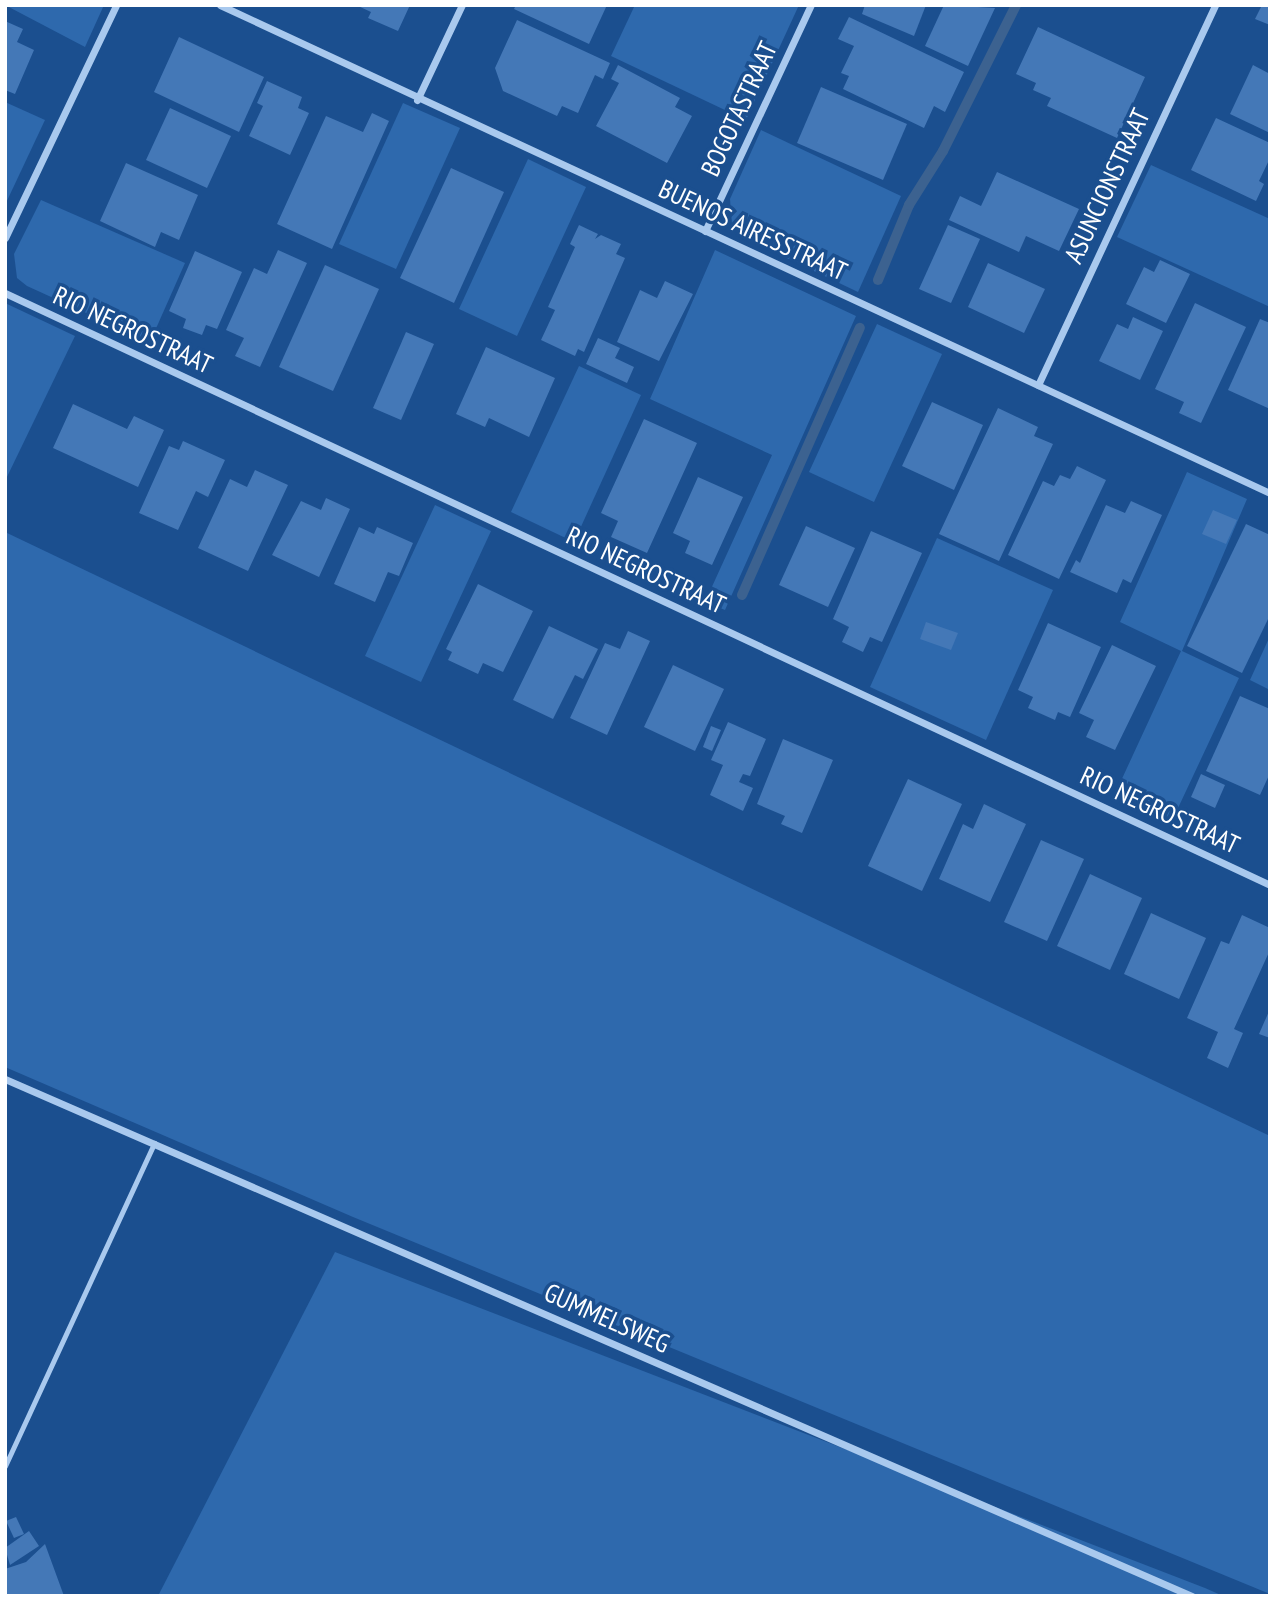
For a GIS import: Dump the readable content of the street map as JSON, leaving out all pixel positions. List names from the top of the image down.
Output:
{
  "streets": {
    "street": [
      "BOGOTASTRAAT",
      "ASUNCIONSTRAAT",
      "BUENOS AIRESSTRAAT",
      "RIO NEGROSTRAAT",
      "GUMMELSWEG"
    ]
  },
  "crossings": [
    ["BOGOTASTRAAT", "BUENOS AIRESSTRAAT"],
    ["ASUNCIONSTRAAT", "BUENOS AIRESSTRAAT"]
  ]
}
